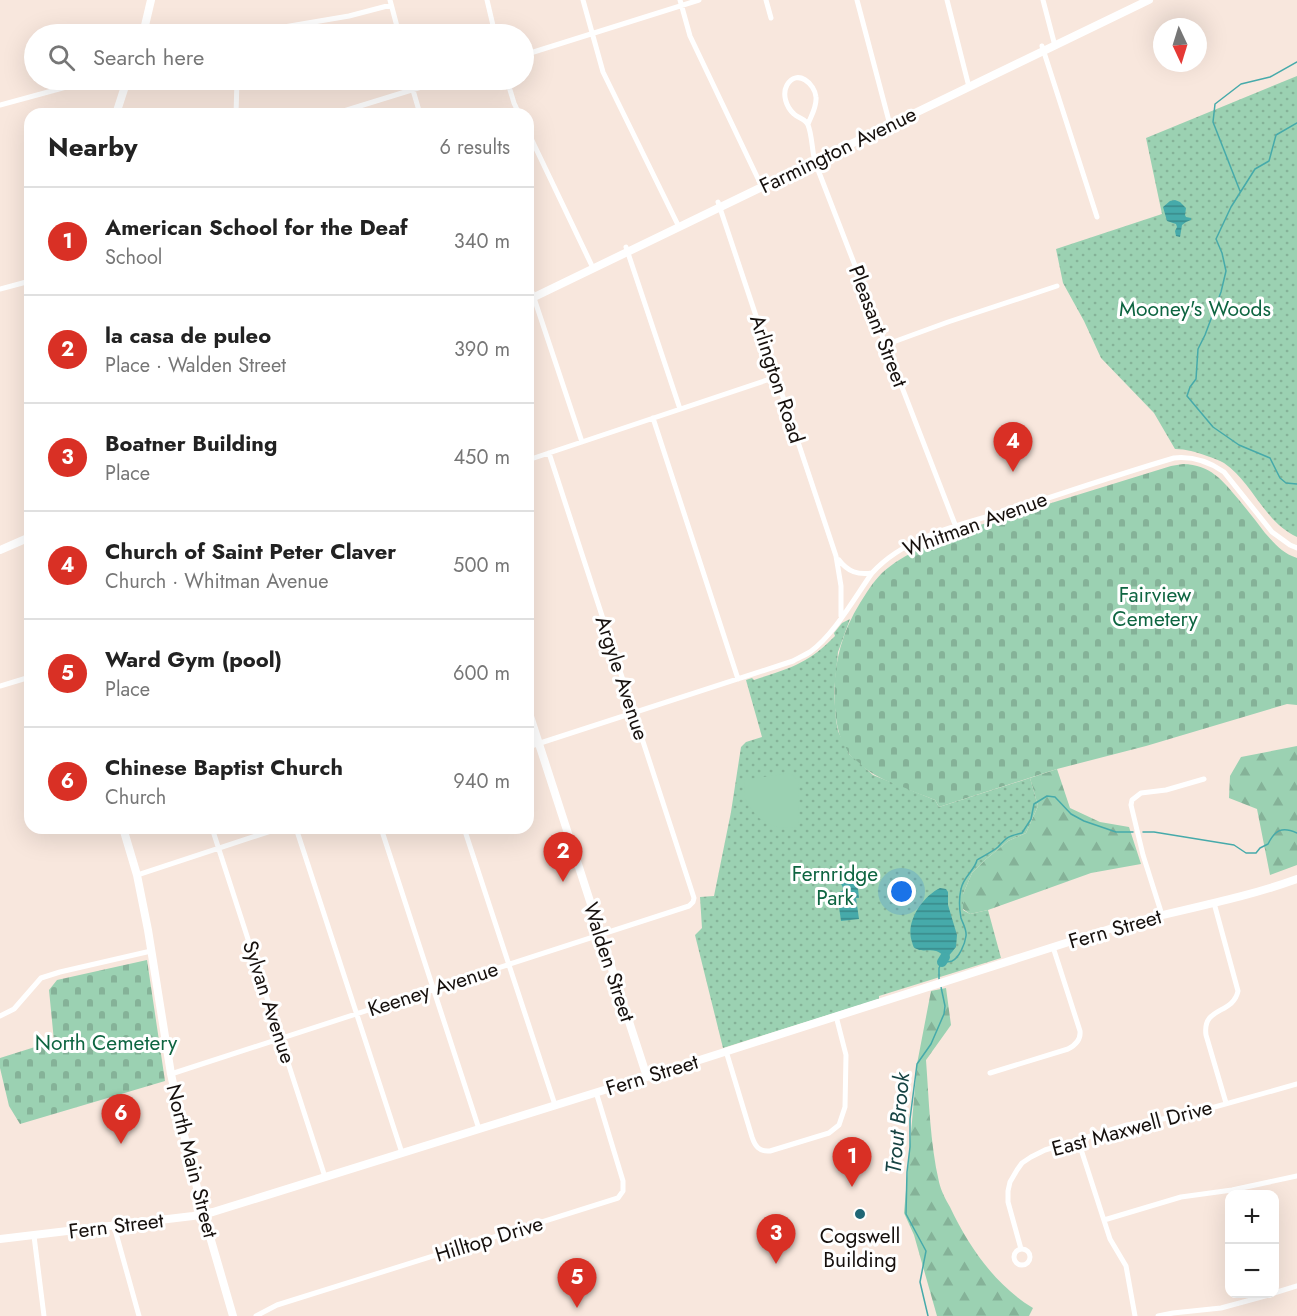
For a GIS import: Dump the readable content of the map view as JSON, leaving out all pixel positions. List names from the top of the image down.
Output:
{
  "streets": {
    "main road": ["Farmington Avenue", "North Main Street"],
    "street": [
      "Pleasant Street",
      "Arlington Road",
      "Whitman Avenue",
      "Argyle Avenue",
      "Fern Street",
      "Walden Street",
      "Keeney Avenue",
      "Sylvan Avenue",
      "East Maxwell Drive",
      "Hilltop Drive"
    ]
  },
  "crossings": [
    ["Farmington Avenue", "Pleasant Street"],
    ["Farmington Avenue", "Arlington Road"],
    ["Pleasant Street", "Whitman Avenue"],
    ["Arlington Road", "Whitman Avenue"],
    ["Whitman Avenue", "Argyle Avenue"],
    ["Whitman Avenue", "Walden Street"],
    ["Argyle Avenue", "Keeney Avenue"],
    ["Fern Street", "Walden Street"],
    ["Fern Street", "Sylvan Avenue"],
    ["Fern Street", "North Main Street"],
    ["Fern Street", "Hilltop Drive"],
    ["Walden Street", "Keeney Avenue"],
    ["Keeney Avenue", "Sylvan Avenue"],
    ["Keeney Avenue", "North Main Street"]
  ],
  "water": ["Trout Brook"],
  "parks": [
    "Mooney's Woods",
    "Fairview Cemetery",
    "Fernridge Park",
    "North Cemetery"
  ],
  "places": ["Cogswell Building"],
  "north": "bottom",
  "page": {
    "search": "Search here",
    "heading": ["Nearby", "6 results"],
    "list": [
      {
        "mark": "1",
        "name": "American School for the Deaf",
        "note": "School",
        "value": "340 m"
      },
      {
        "mark": "2",
        "name": "la casa de puleo",
        "note": "Place · Walden Street",
        "value": "390 m"
      },
      {
        "mark": "3",
        "name": "Boatner Building",
        "note": "Place",
        "value": "450 m"
      },
      {
        "mark": "4",
        "name": "Church of Saint Peter Claver",
        "note": "Church · Whitman Avenue",
        "value": "500 m"
      },
      {
        "mark": "5",
        "name": "Ward Gym (pool)",
        "note": "Place",
        "value": "600 m"
      },
      {
        "mark": "6",
        "name": "Chinese Baptist Church",
        "note": "Church",
        "value": "940 m"
      }
    ],
    "pins": [
      "4",
      "2",
      "6",
      "1",
      "3",
      "5"
    ],
    "map_buttons": ["+", "−"]
  }
}
